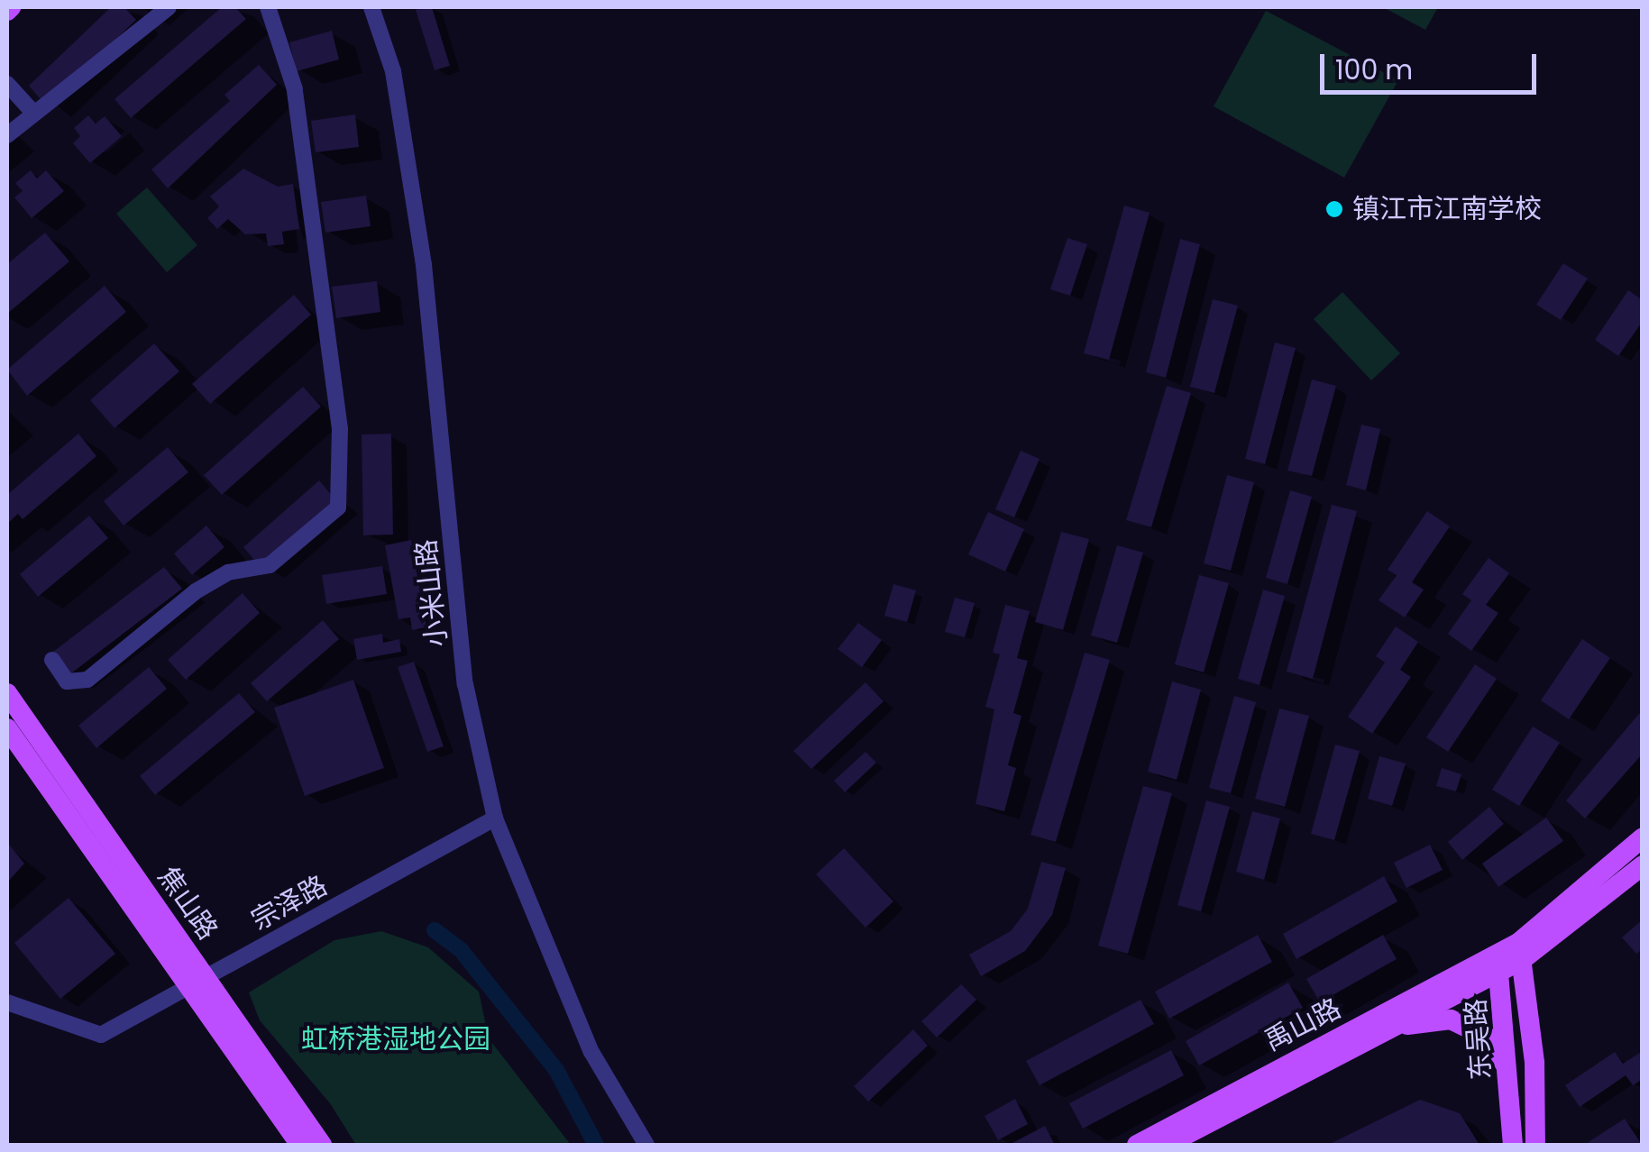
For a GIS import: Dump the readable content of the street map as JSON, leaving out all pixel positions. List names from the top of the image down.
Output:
{
  "streets": {
    "main road": ["焦山路", "禹山路", "东吴路"],
    "street": ["小米山路", "宗泽路"]
  },
  "crossings": [
    ["小米山路", "宗泽路"],
    ["焦山路", "宗泽路"],
    ["禹山路", "东吴路"]
  ],
  "parks": ["虹桥港湿地公园"],
  "places": ["镇江市江南学校"],
  "scale_bar": "100 m"
}
